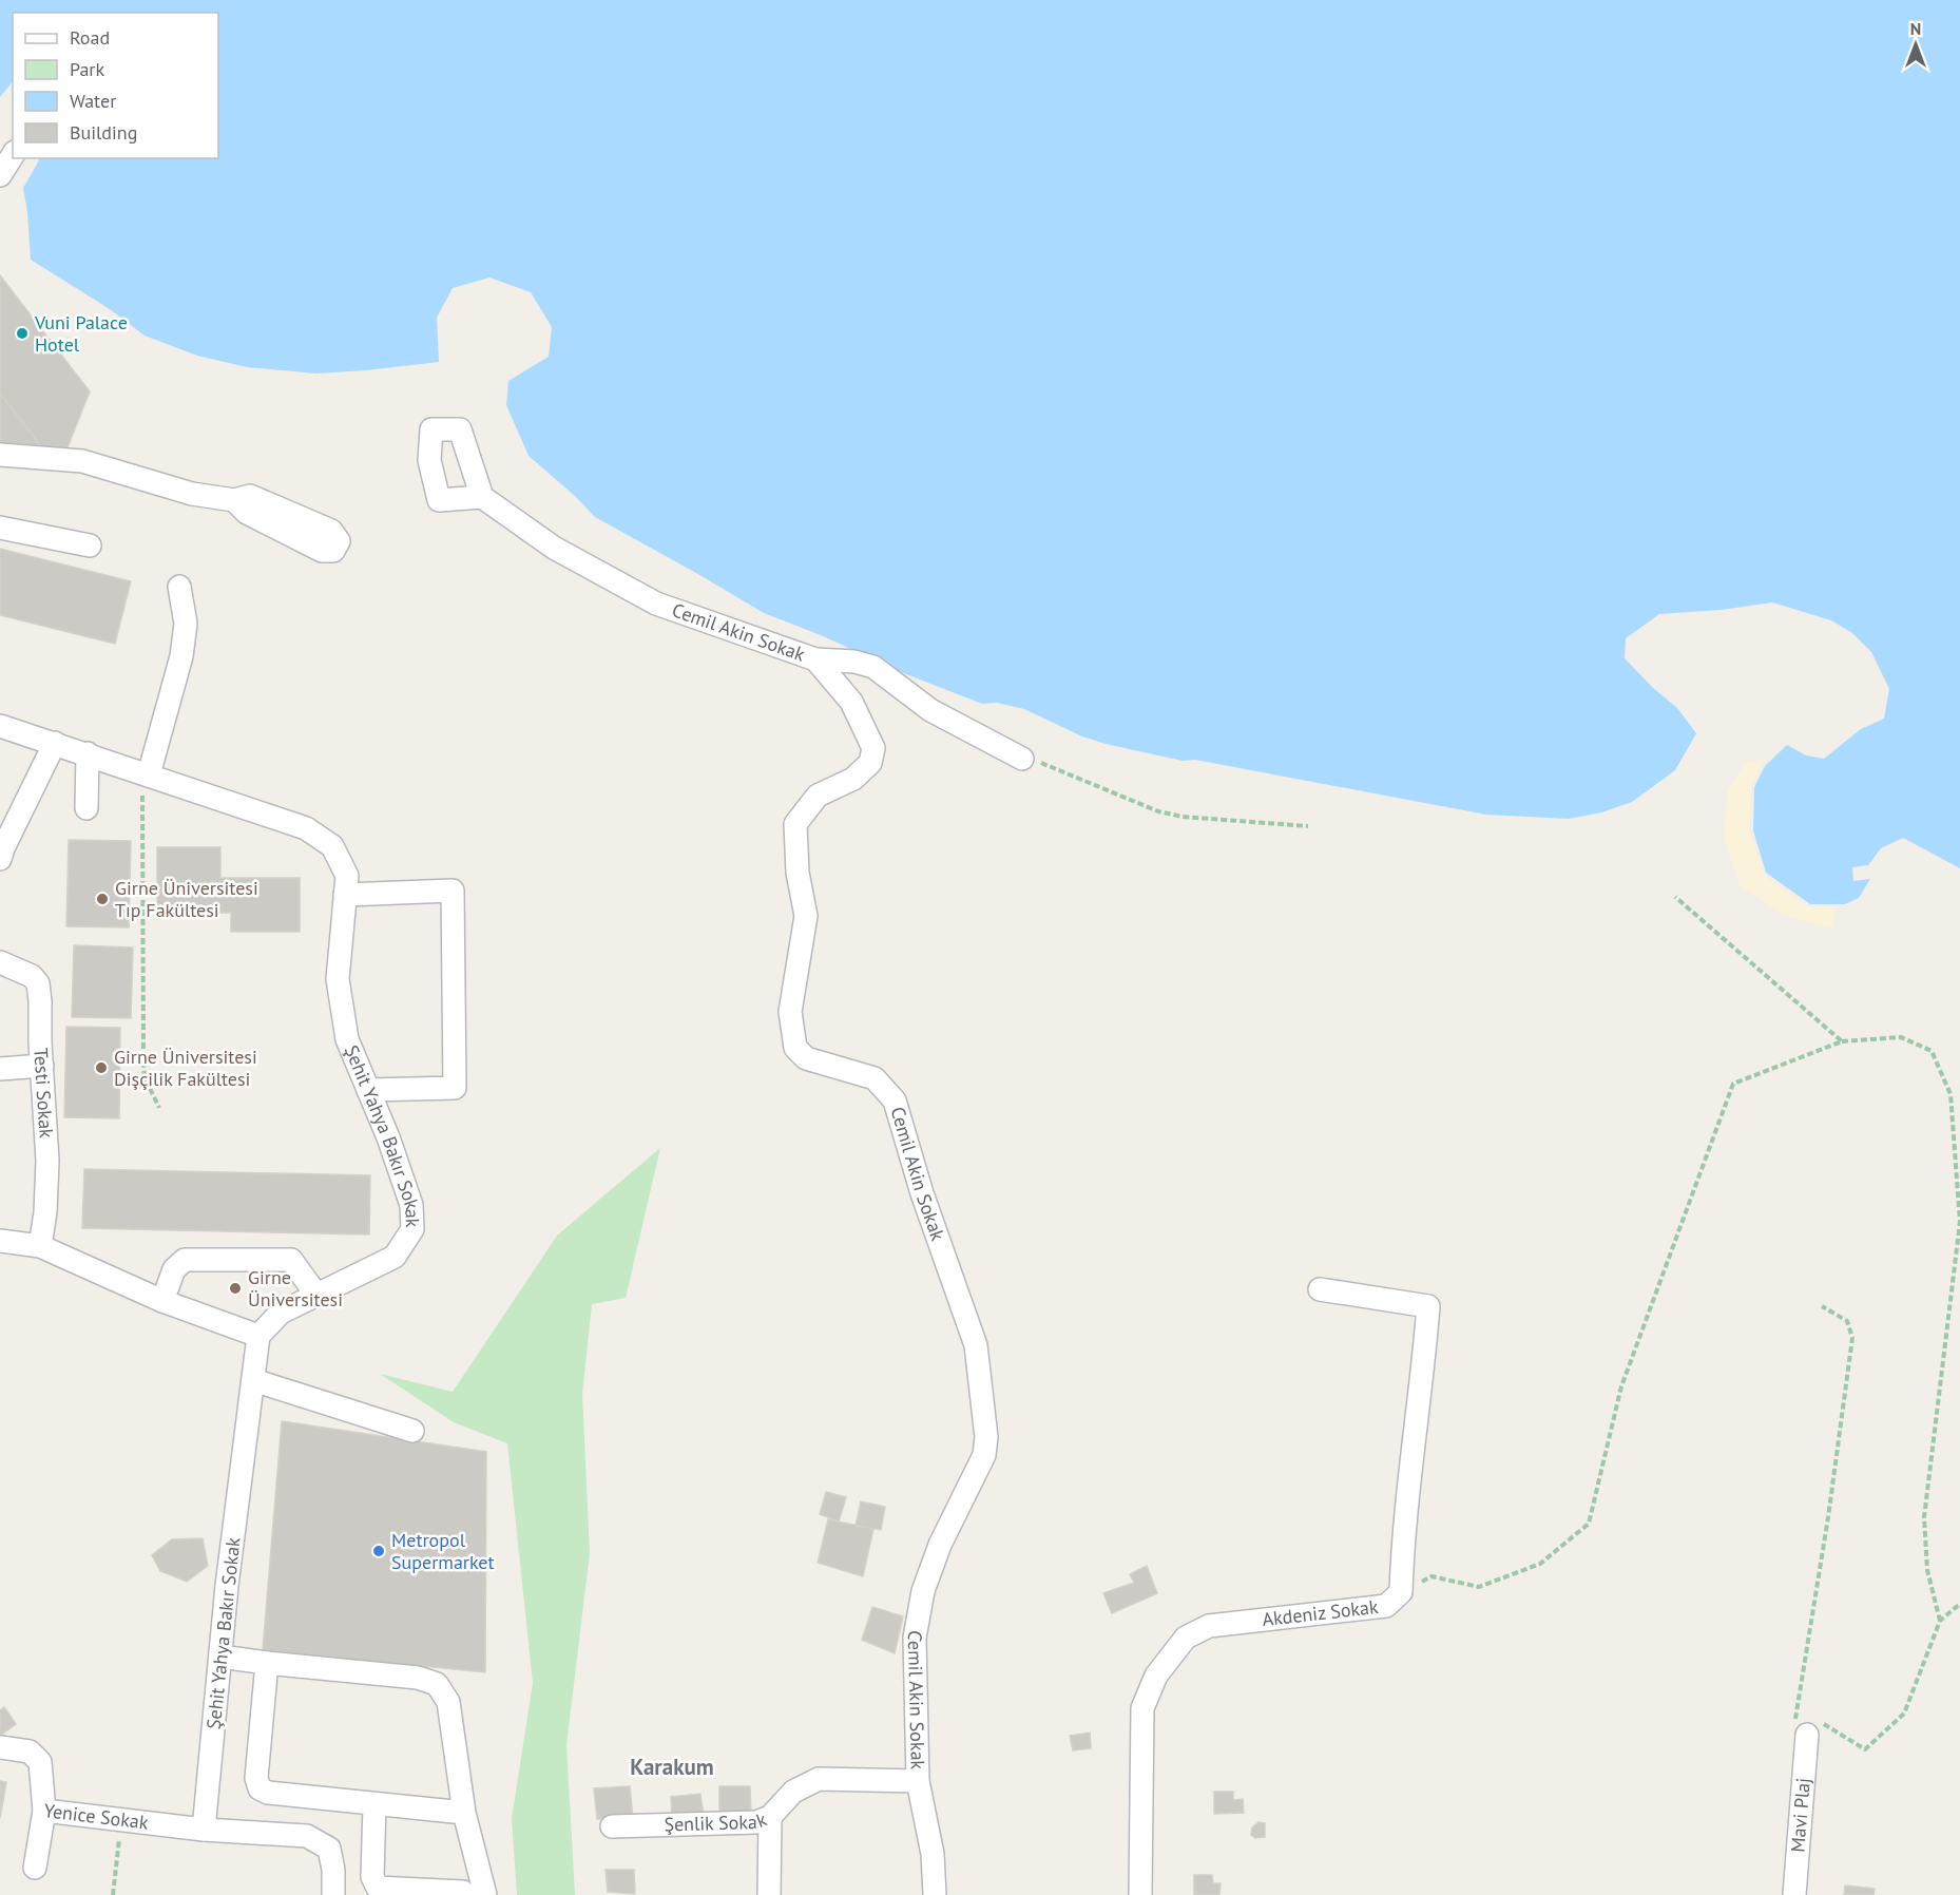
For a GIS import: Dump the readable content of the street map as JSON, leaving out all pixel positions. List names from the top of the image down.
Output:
{
  "streets": {
    "street": [
      "Cemil Akin Sokak",
      "Testi Sokak",
      "Şehit Yahya Bakır Sokak",
      "Akdeniz Sokak",
      "Yenice Sokak",
      "Mavi Plaj",
      "Şenlik Sokak"
    ]
  },
  "crossings": [
    ["Cemil Akin Sokak", "Şenlik Sokak"],
    ["Şehit Yahya Bakır Sokak", "Yenice Sokak"]
  ],
  "districts": ["Karakum"],
  "places": [
    "Vuni Palace Hotel",
    "Girne Üniversitesi Tıp Fakültesi",
    "Girne Üniversitesi Dişçilik Fakültesi",
    "Girne Üniversitesi",
    "Metropol Supermarket"
  ],
  "legend": [
    "Road",
    "Park",
    "Water",
    "Building"
  ],
  "north": "top"
}
